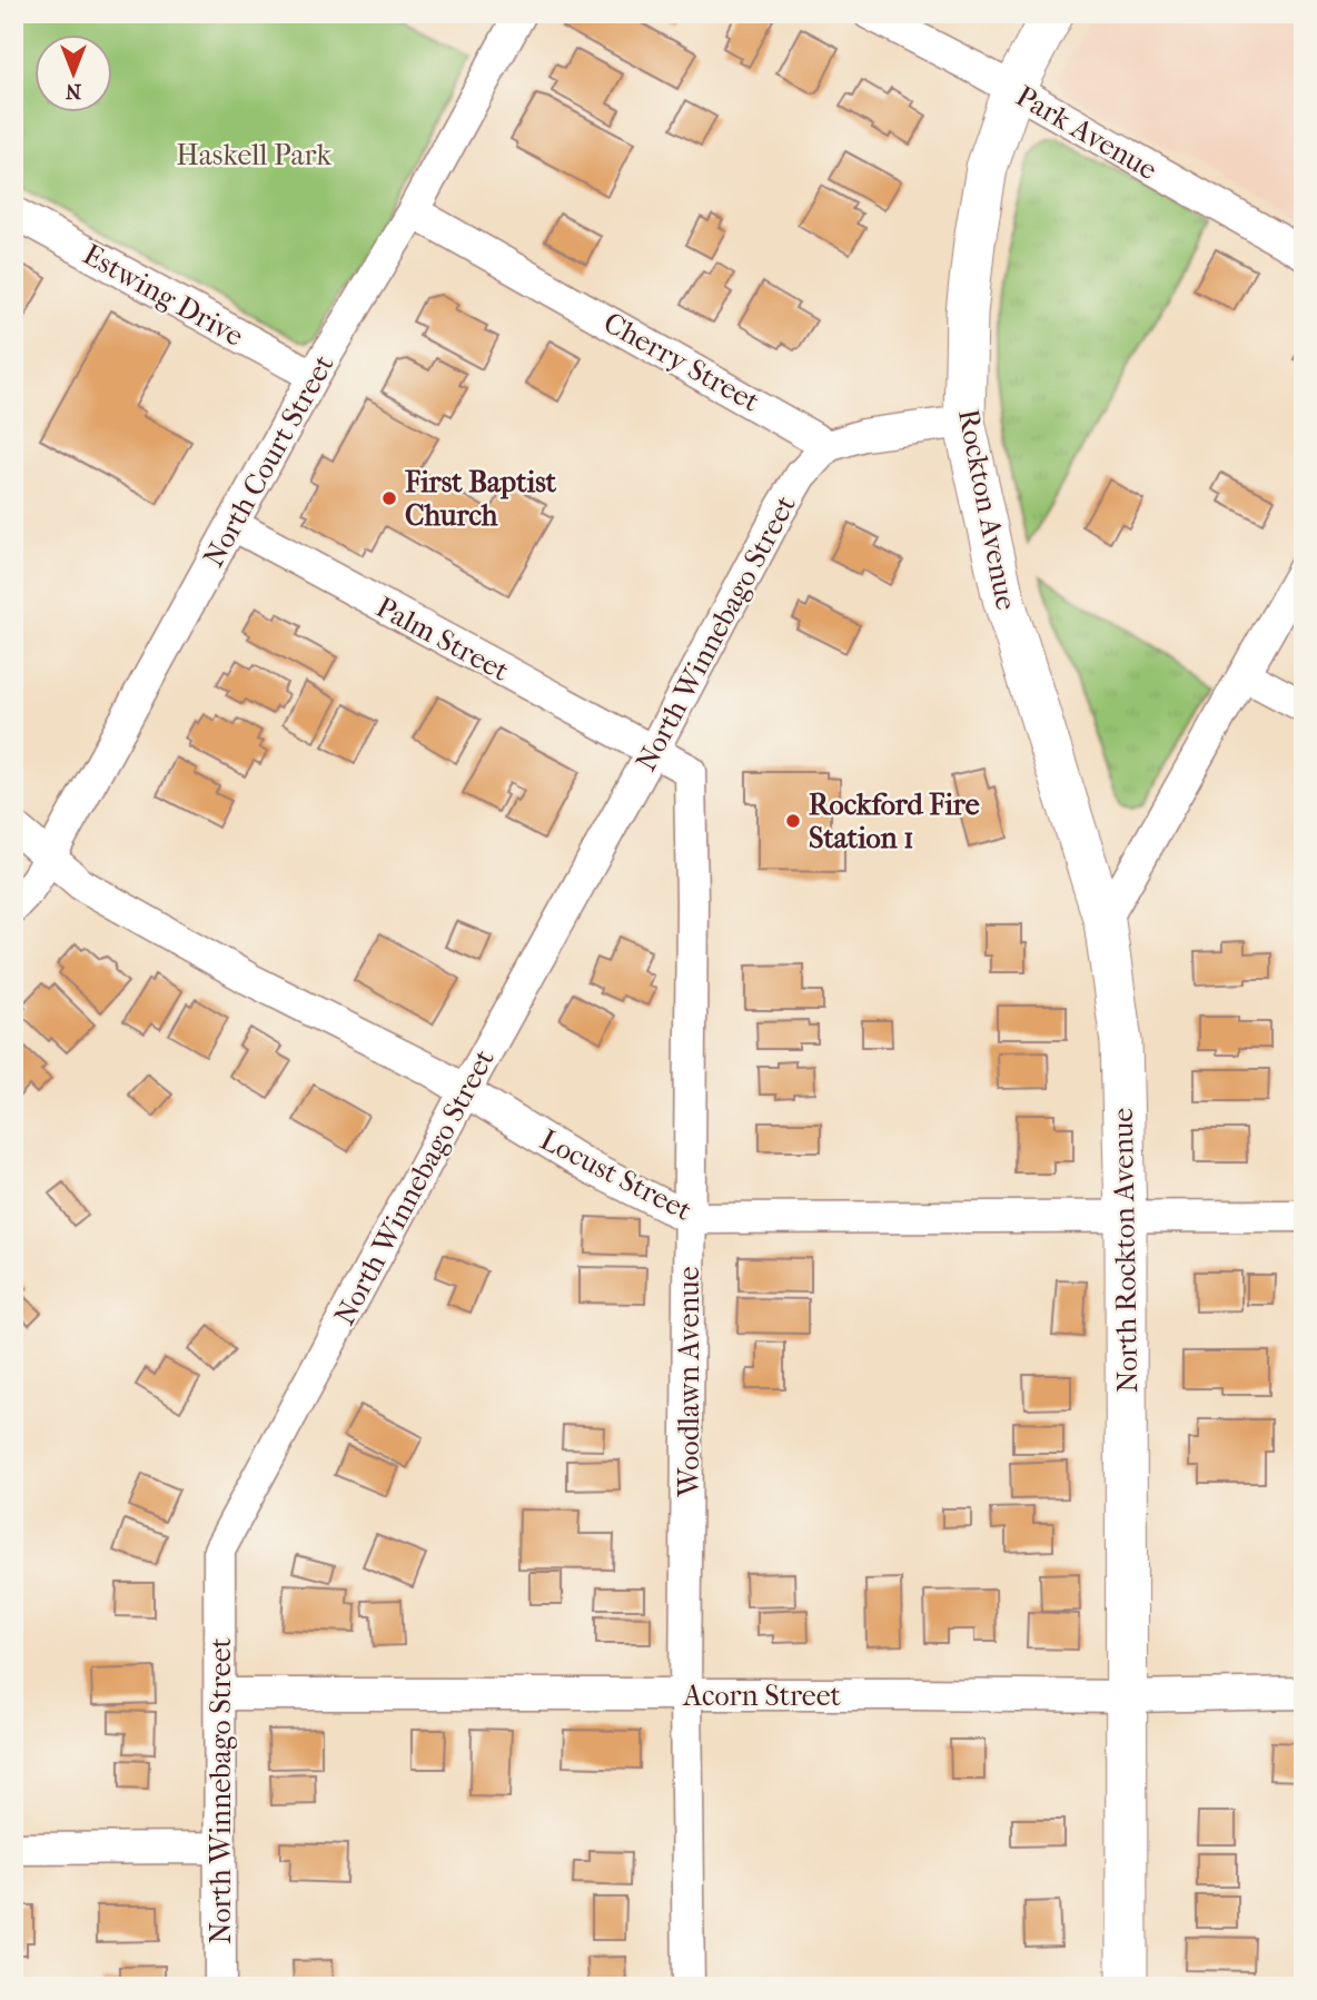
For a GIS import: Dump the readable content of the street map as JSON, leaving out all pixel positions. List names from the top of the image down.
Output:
{
  "streets": {
    "main road": ["Rockton Avenue", "North Rockton Avenue"],
    "street": [
      "Park Avenue",
      "Estwing Drive",
      "Cherry Street",
      "North Court Street",
      "North Winnebago Street",
      "Palm Street",
      "Locust Street",
      "Woodlawn Avenue",
      "Acorn Street"
    ]
  },
  "crossings": [
    ["Park Avenue", "Rockton Avenue"],
    ["Estwing Drive", "North Court Street"],
    ["Cherry Street", "North Court Street"],
    ["Cherry Street", "North Winnebago Street"],
    ["North Court Street", "Palm Street"],
    ["North Court Street", "Locust Street"],
    ["Rockton Avenue", "North Rockton Avenue"],
    ["North Winnebago Street", "Palm Street"],
    ["North Winnebago Street", "Locust Street"],
    ["North Winnebago Street", "Woodlawn Avenue"],
    ["North Winnebago Street", "Acorn Street"],
    ["Palm Street", "Woodlawn Avenue"],
    ["Locust Street", "North Rockton Avenue"],
    ["Locust Street", "Woodlawn Avenue"],
    ["North Rockton Avenue", "Acorn Street"],
    ["Woodlawn Avenue", "Acorn Street"]
  ],
  "parks": ["Haskell Park"],
  "places": ["First Baptist Church", "Rockford Fire Station 1"],
  "north": "bottom"
}
